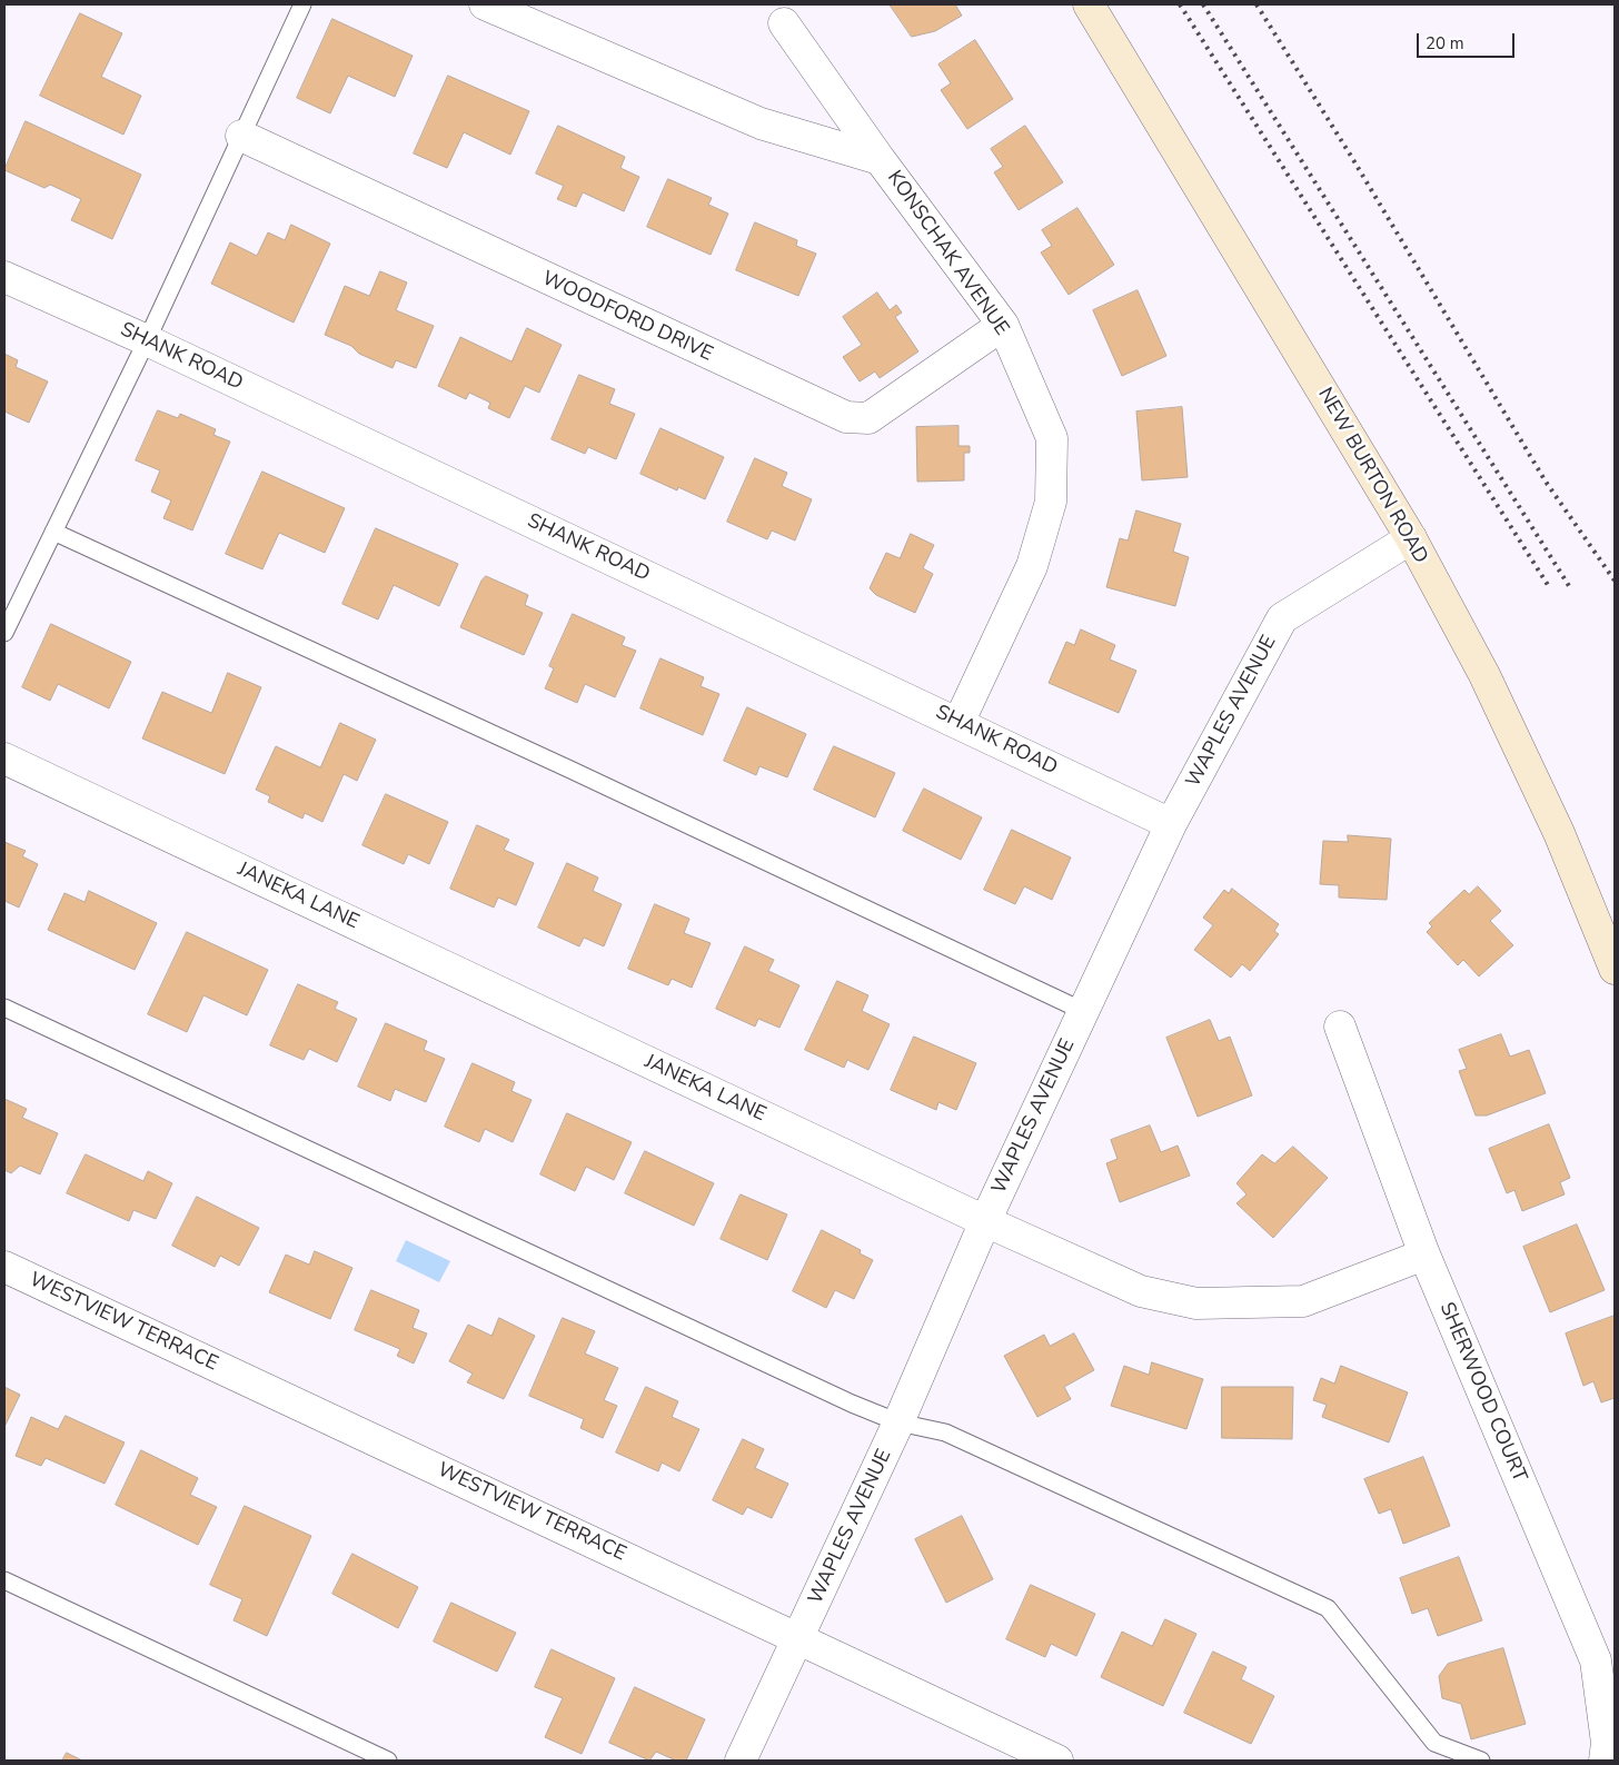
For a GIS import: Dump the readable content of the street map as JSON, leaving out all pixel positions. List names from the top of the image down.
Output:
{
  "streets": {
    "street": [
      "KONSCHAK AVENUE",
      "WOODFORD DRIVE",
      "SHANK ROAD",
      "NEW BURTON ROAD",
      "WAPLES AVENUE",
      "JANEKA LANE",
      "WESTVIEW TERRACE",
      "SHERWOOD COURT"
    ]
  },
  "crossings": [
    ["KONSCHAK AVENUE", "WOODFORD DRIVE"],
    ["KONSCHAK AVENUE", "SHANK ROAD"],
    ["SHANK ROAD", "WAPLES AVENUE"],
    ["NEW BURTON ROAD", "WAPLES AVENUE"],
    ["WAPLES AVENUE", "JANEKA LANE"],
    ["WAPLES AVENUE", "WESTVIEW TERRACE"],
    ["JANEKA LANE", "SHERWOOD COURT"]
  ],
  "scale_bar": "20 m"
}
